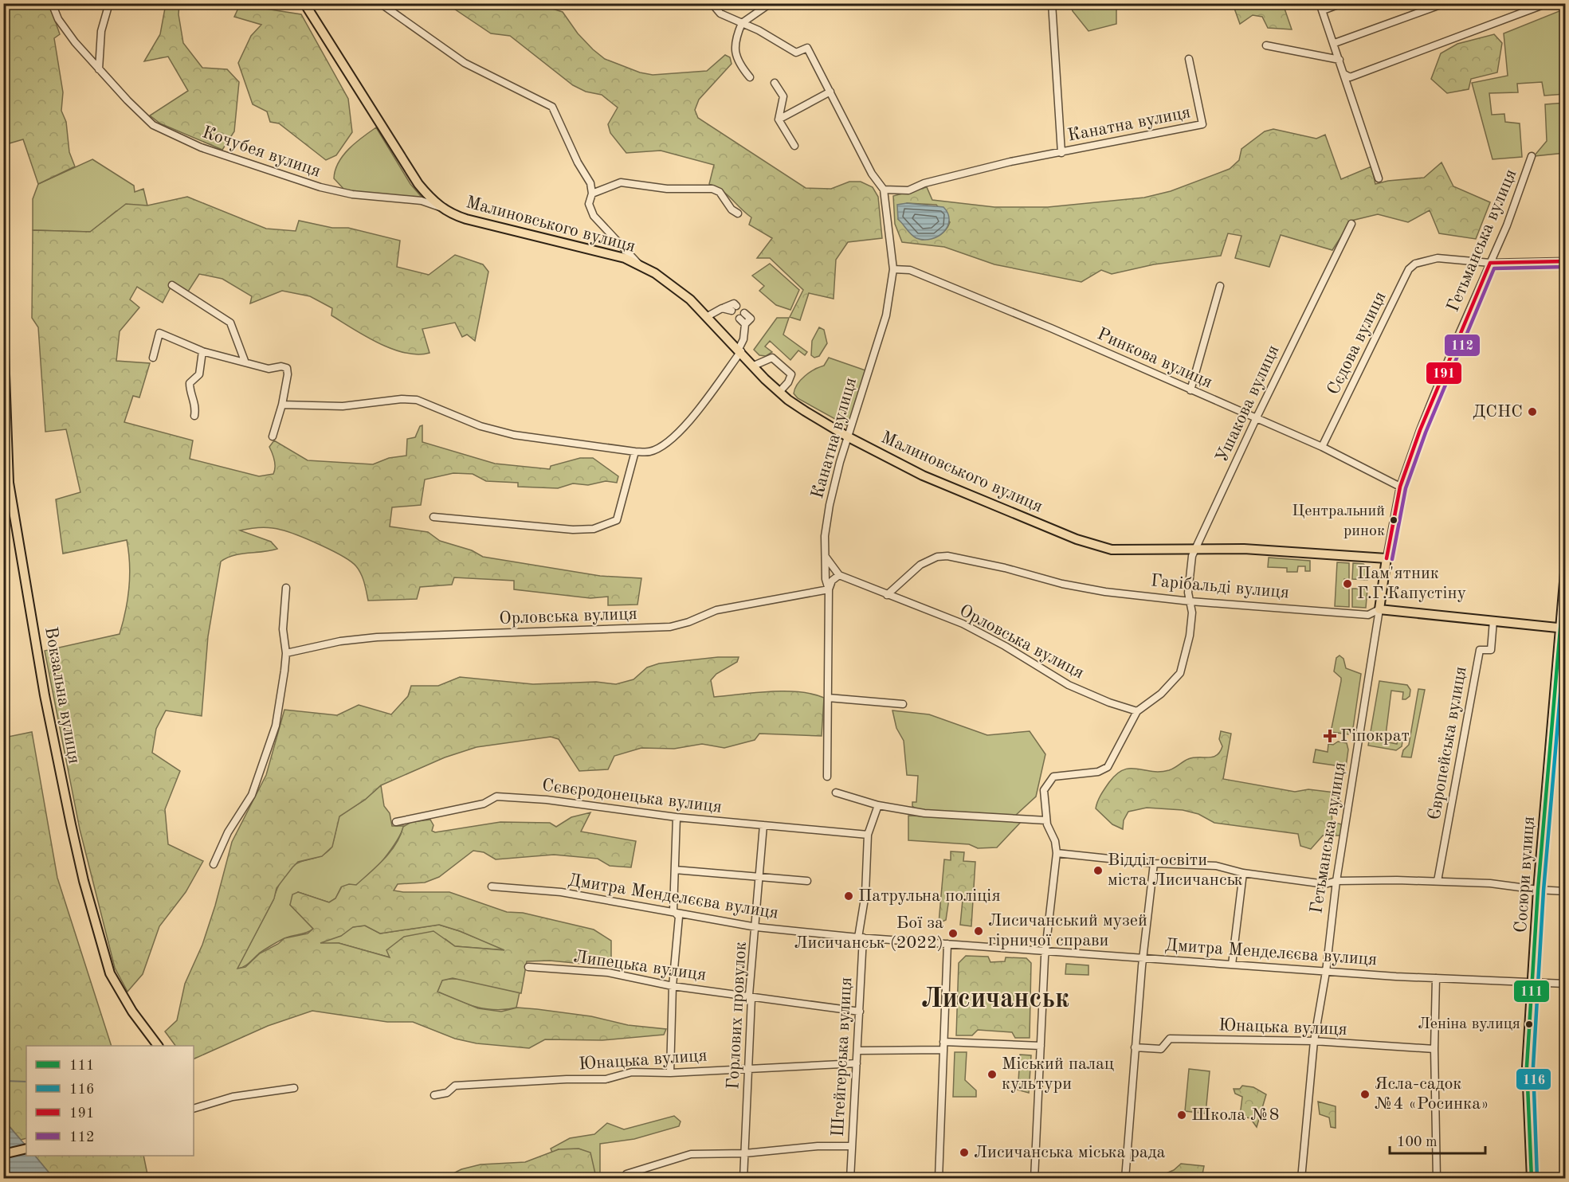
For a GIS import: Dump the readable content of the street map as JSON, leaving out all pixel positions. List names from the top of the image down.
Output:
{
  "streets": {
    "main road": [
      "Малиновського вулиця",
      "Гетьманська вулиця",
      "Гарібальді вулиця",
      "Вокзальна вулиця",
      "Сосюри вулиця"
    ],
    "street": [
      "Канатна вулиця",
      "Кочубея вулиця",
      "Сєдова вулиця",
      "Ринкова вулиця",
      "Ушакова вулиця",
      "Орловська вулиця",
      "Європейська вулиця",
      "Сєвєродонецька вулиця",
      "Дмитра Менделєєва вулиця",
      "Липецька вулиця",
      "Горлових провулок",
      "Юнацька вулиця",
      "Штейгерська вулиця"
    ]
  },
  "crossings": [
    ["Канатна вулиця", "Малиновського вулиця"],
    ["Канатна вулиця", "Ринкова вулиця"],
    ["Канатна вулиця", "Орловська вулиця"],
    ["Кочубея вулиця", "Малиновського вулиця"],
    ["Малиновського вулиця", "Гетьманська вулиця"],
    ["Малиновського вулиця", "Ушакова вулиця"],
    ["Гетьманська вулиця", "Сєдова вулиця"],
    ["Гетьманська вулиця", "Ринкова вулиця"],
    ["Гетьманська вулиця", "Гарібальді вулиця"],
    ["Гетьманська вулиця", "Дмитра Менделєєва вулиця"],
    ["Гетьманська вулиця", "Юнацька вулиця"],
    ["Сєдова вулиця", "Ринкова вулиця"],
    ["Ринкова вулиця", "Ушакова вулиця"],
    ["Ушакова вулиця", "Гарібальді вулиця"],
    ["Ушакова вулиця", "Орловська вулиця"],
    ["Гарібальді вулиця", "Орловська вулиця"],
    ["Гарібальді вулиця", "Європейська вулиця"],
    ["Гарібальді вулиця", "Сосюри вулиця"],
    ["Сєвєродонецька вулиця", "Горлових провулок"],
    ["Сєвєродонецька вулиця", "Штейгерська вулиця"],
    ["Сосюри вулиця", "Дмитра Менделєєва вулиця"],
    ["Дмитра Менделєєва вулиця", "Горлових провулок"],
    ["Дмитра Менделєєва вулиця", "Штейгерська вулиця"],
    ["Липецька вулиця", "Горлових провулок"],
    ["Липецька вулиця", "Штейгерська вулиця"],
    ["Горлових провулок", "Юнацька вулиця"],
    ["Юнацька вулиця", "Штейгерська вулиця"]
  ],
  "districts": ["Лисичанськ"],
  "places": {
    "other": [
      "ДСНС",
      "Центральний ринок",
      "Пам'ятник Г.Г.Капустіну",
      "Відділ освіти міста Лисичанськ",
      "Патрульна поліція",
      "Лисичанський музей гірничої справи",
      "Бої за Лисичанськ (2022)",
      "Леніна вулиця",
      "Міський палац культури",
      "Ясла-садок №4 «Росинка»",
      "Школа №8",
      "Лисичанська міська рада"
    ],
    "health": ["Гіпократ"]
  },
  "lines": [
    "transit line 191",
    "transit line 112",
    "transit line 111",
    "transit line 116"
  ],
  "legend": [
    "111",
    "116",
    "191",
    "112"
  ],
  "scale_bar": "100 m"
}
